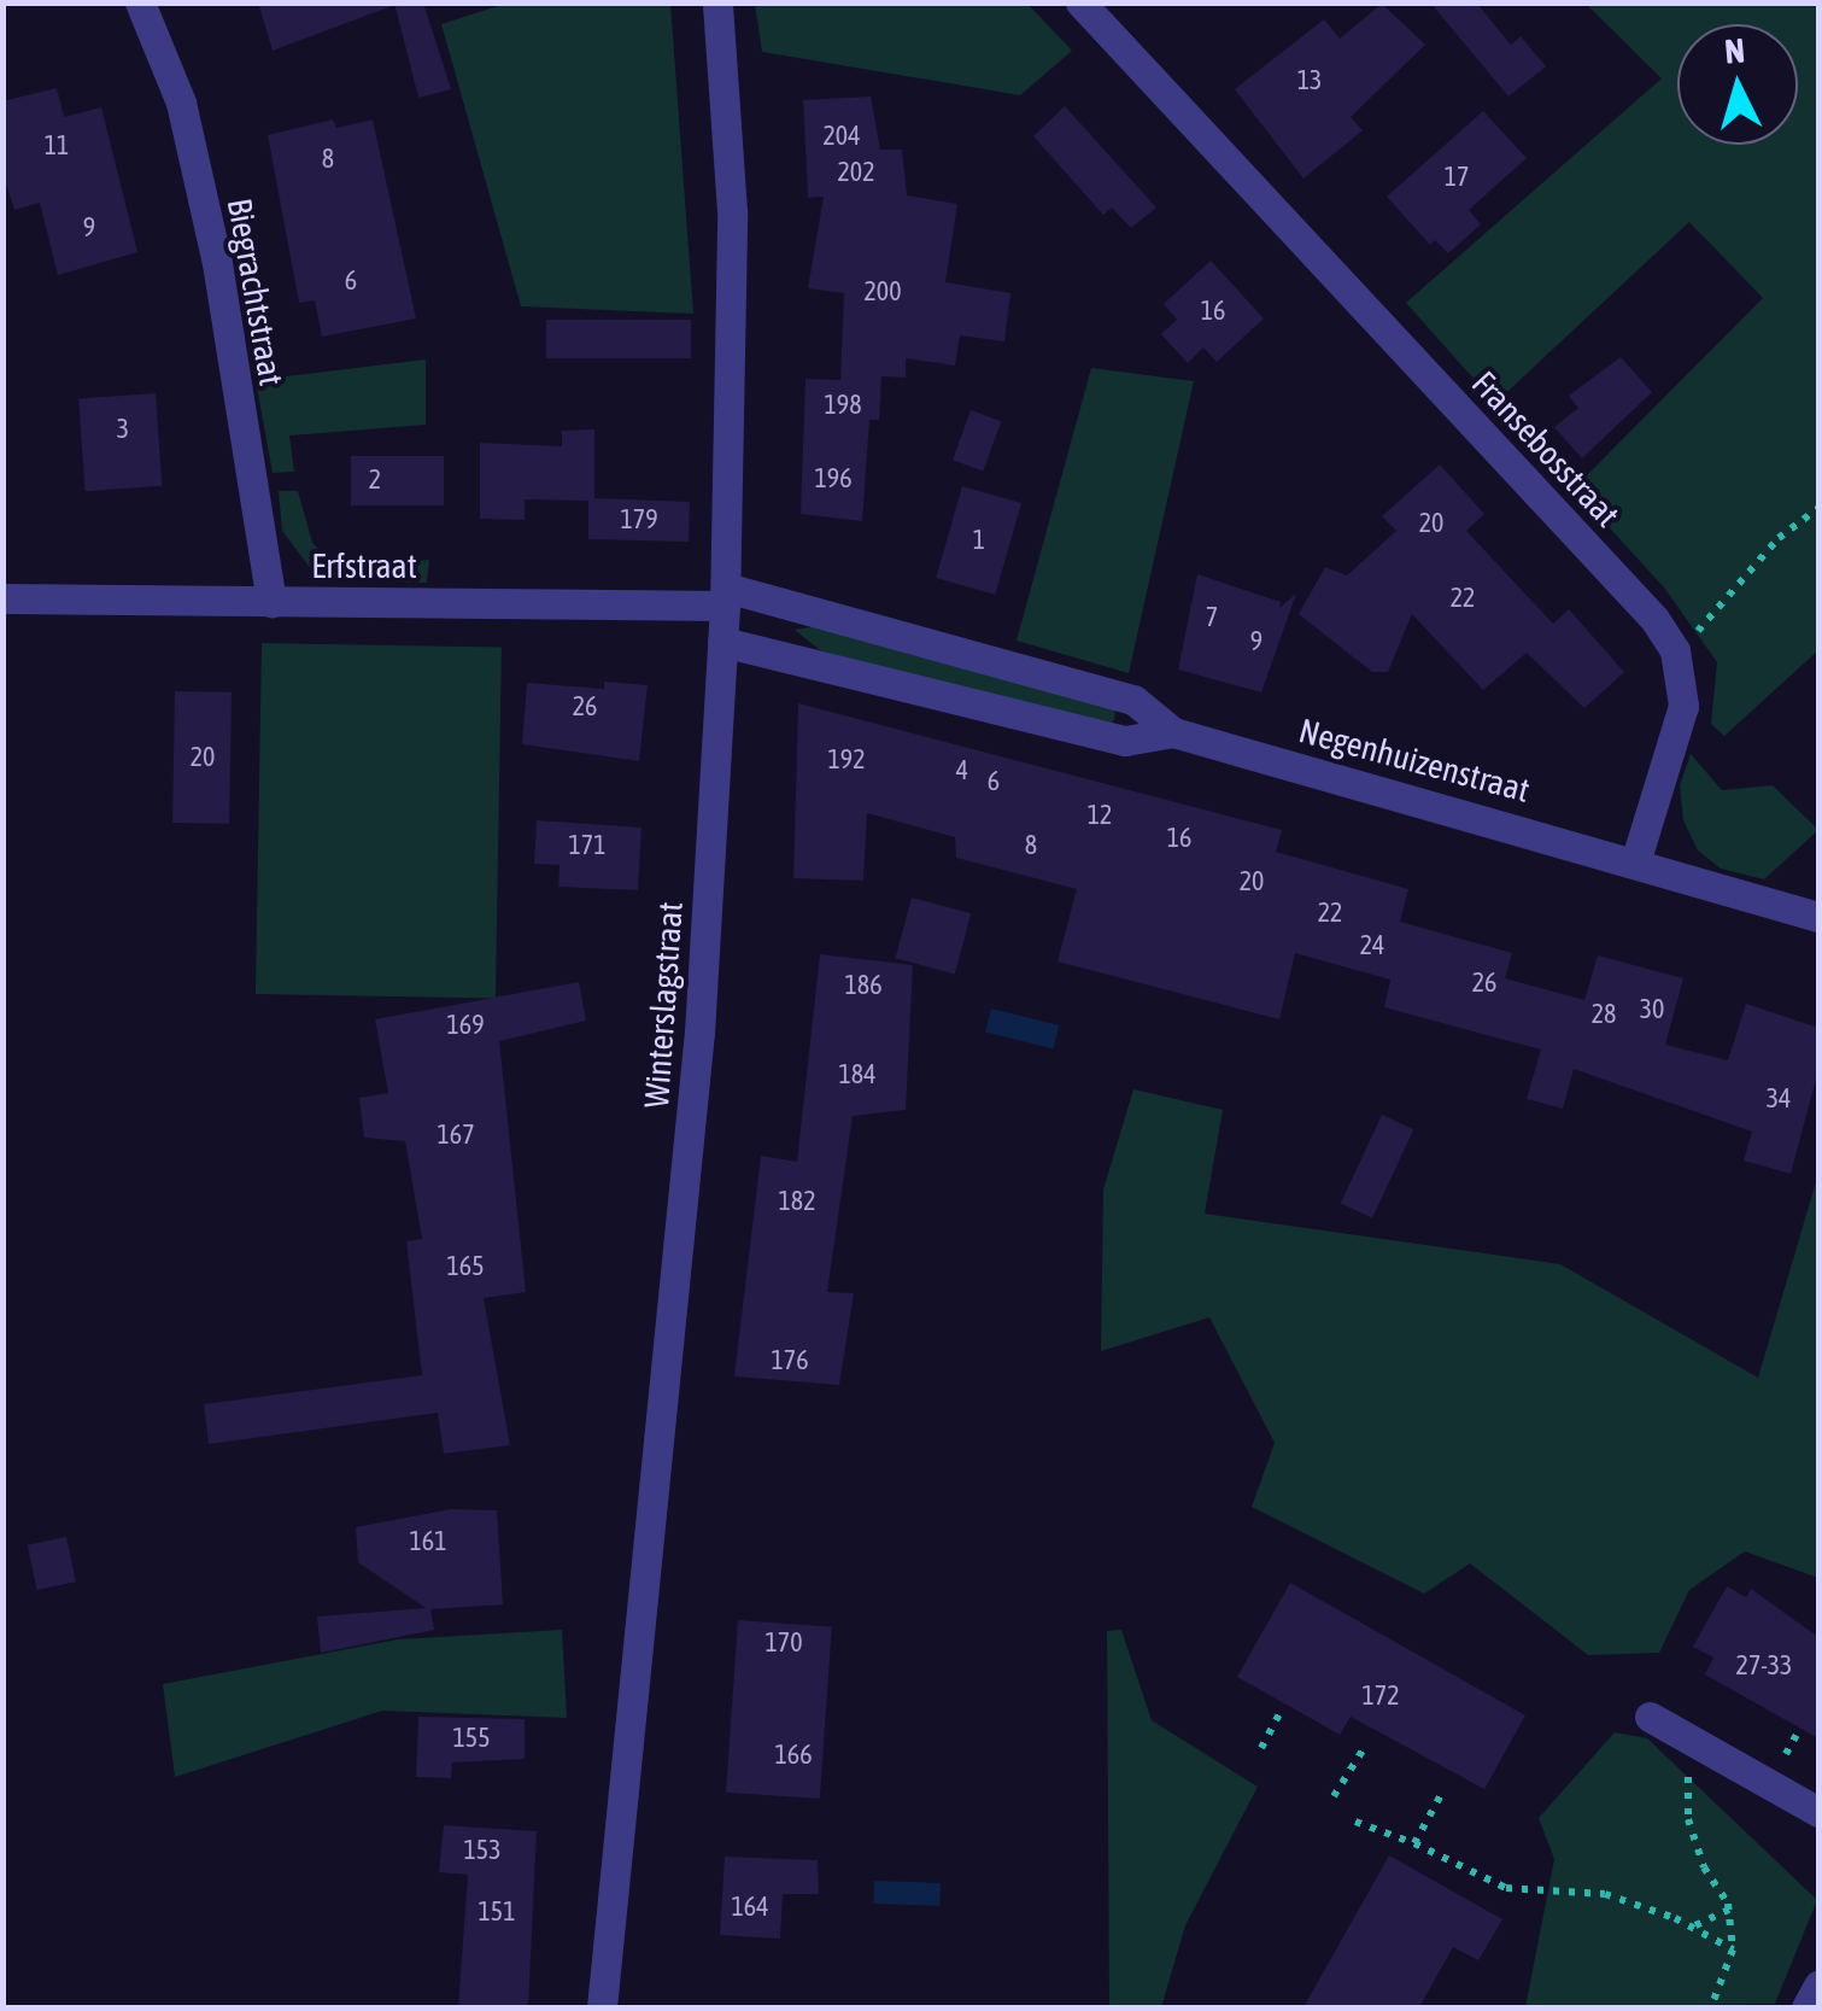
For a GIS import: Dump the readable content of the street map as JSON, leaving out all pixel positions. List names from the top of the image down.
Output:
{
  "streets": {
    "street": [
      "Biegrachtstraat",
      "Fransebosstraat",
      "Erfstraat",
      "Negenhuizenstraat",
      "Winterslagstraat"
    ]
  },
  "crossings": [
    ["Biegrachtstraat", "Erfstraat"],
    ["Fransebosstraat", "Negenhuizenstraat"],
    ["Erfstraat", "Negenhuizenstraat"],
    ["Erfstraat", "Winterslagstraat"],
    ["Negenhuizenstraat", "Winterslagstraat"]
  ],
  "house_numbers": [
    "13",
    "204",
    "11",
    "8",
    "202",
    "17",
    "9",
    "6",
    "200",
    "16",
    "198",
    "3",
    "196",
    "2",
    "179",
    "20",
    "1",
    "22",
    "7",
    "9",
    "26",
    "20",
    "192",
    "4",
    "6",
    "12",
    "16",
    "171",
    "8",
    "20",
    "22",
    "24",
    "26",
    "186",
    "30",
    "28",
    "169",
    "184",
    "34",
    "167",
    "182",
    "165",
    "176",
    "161",
    "170",
    "27-33",
    "172",
    "155",
    "166",
    "153",
    "164",
    "151"
  ],
  "north": "top"
}
